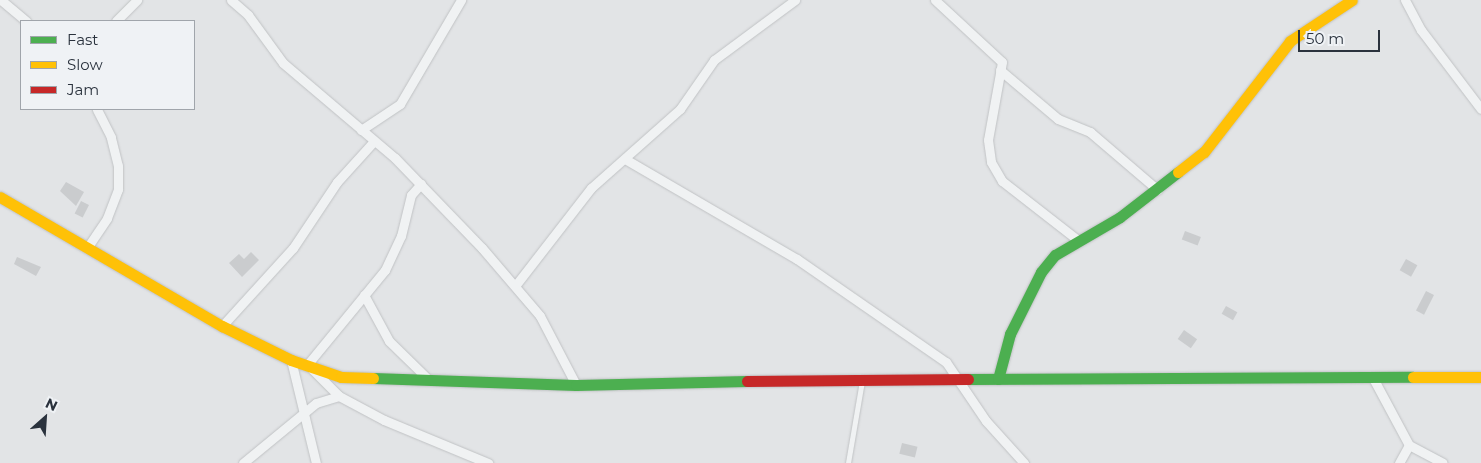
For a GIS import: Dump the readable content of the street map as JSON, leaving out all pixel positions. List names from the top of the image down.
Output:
{
  "legend": ["Fast", "Slow", "Jam"],
  "scale_bar": "50 m",
  "north": "top right"
}
